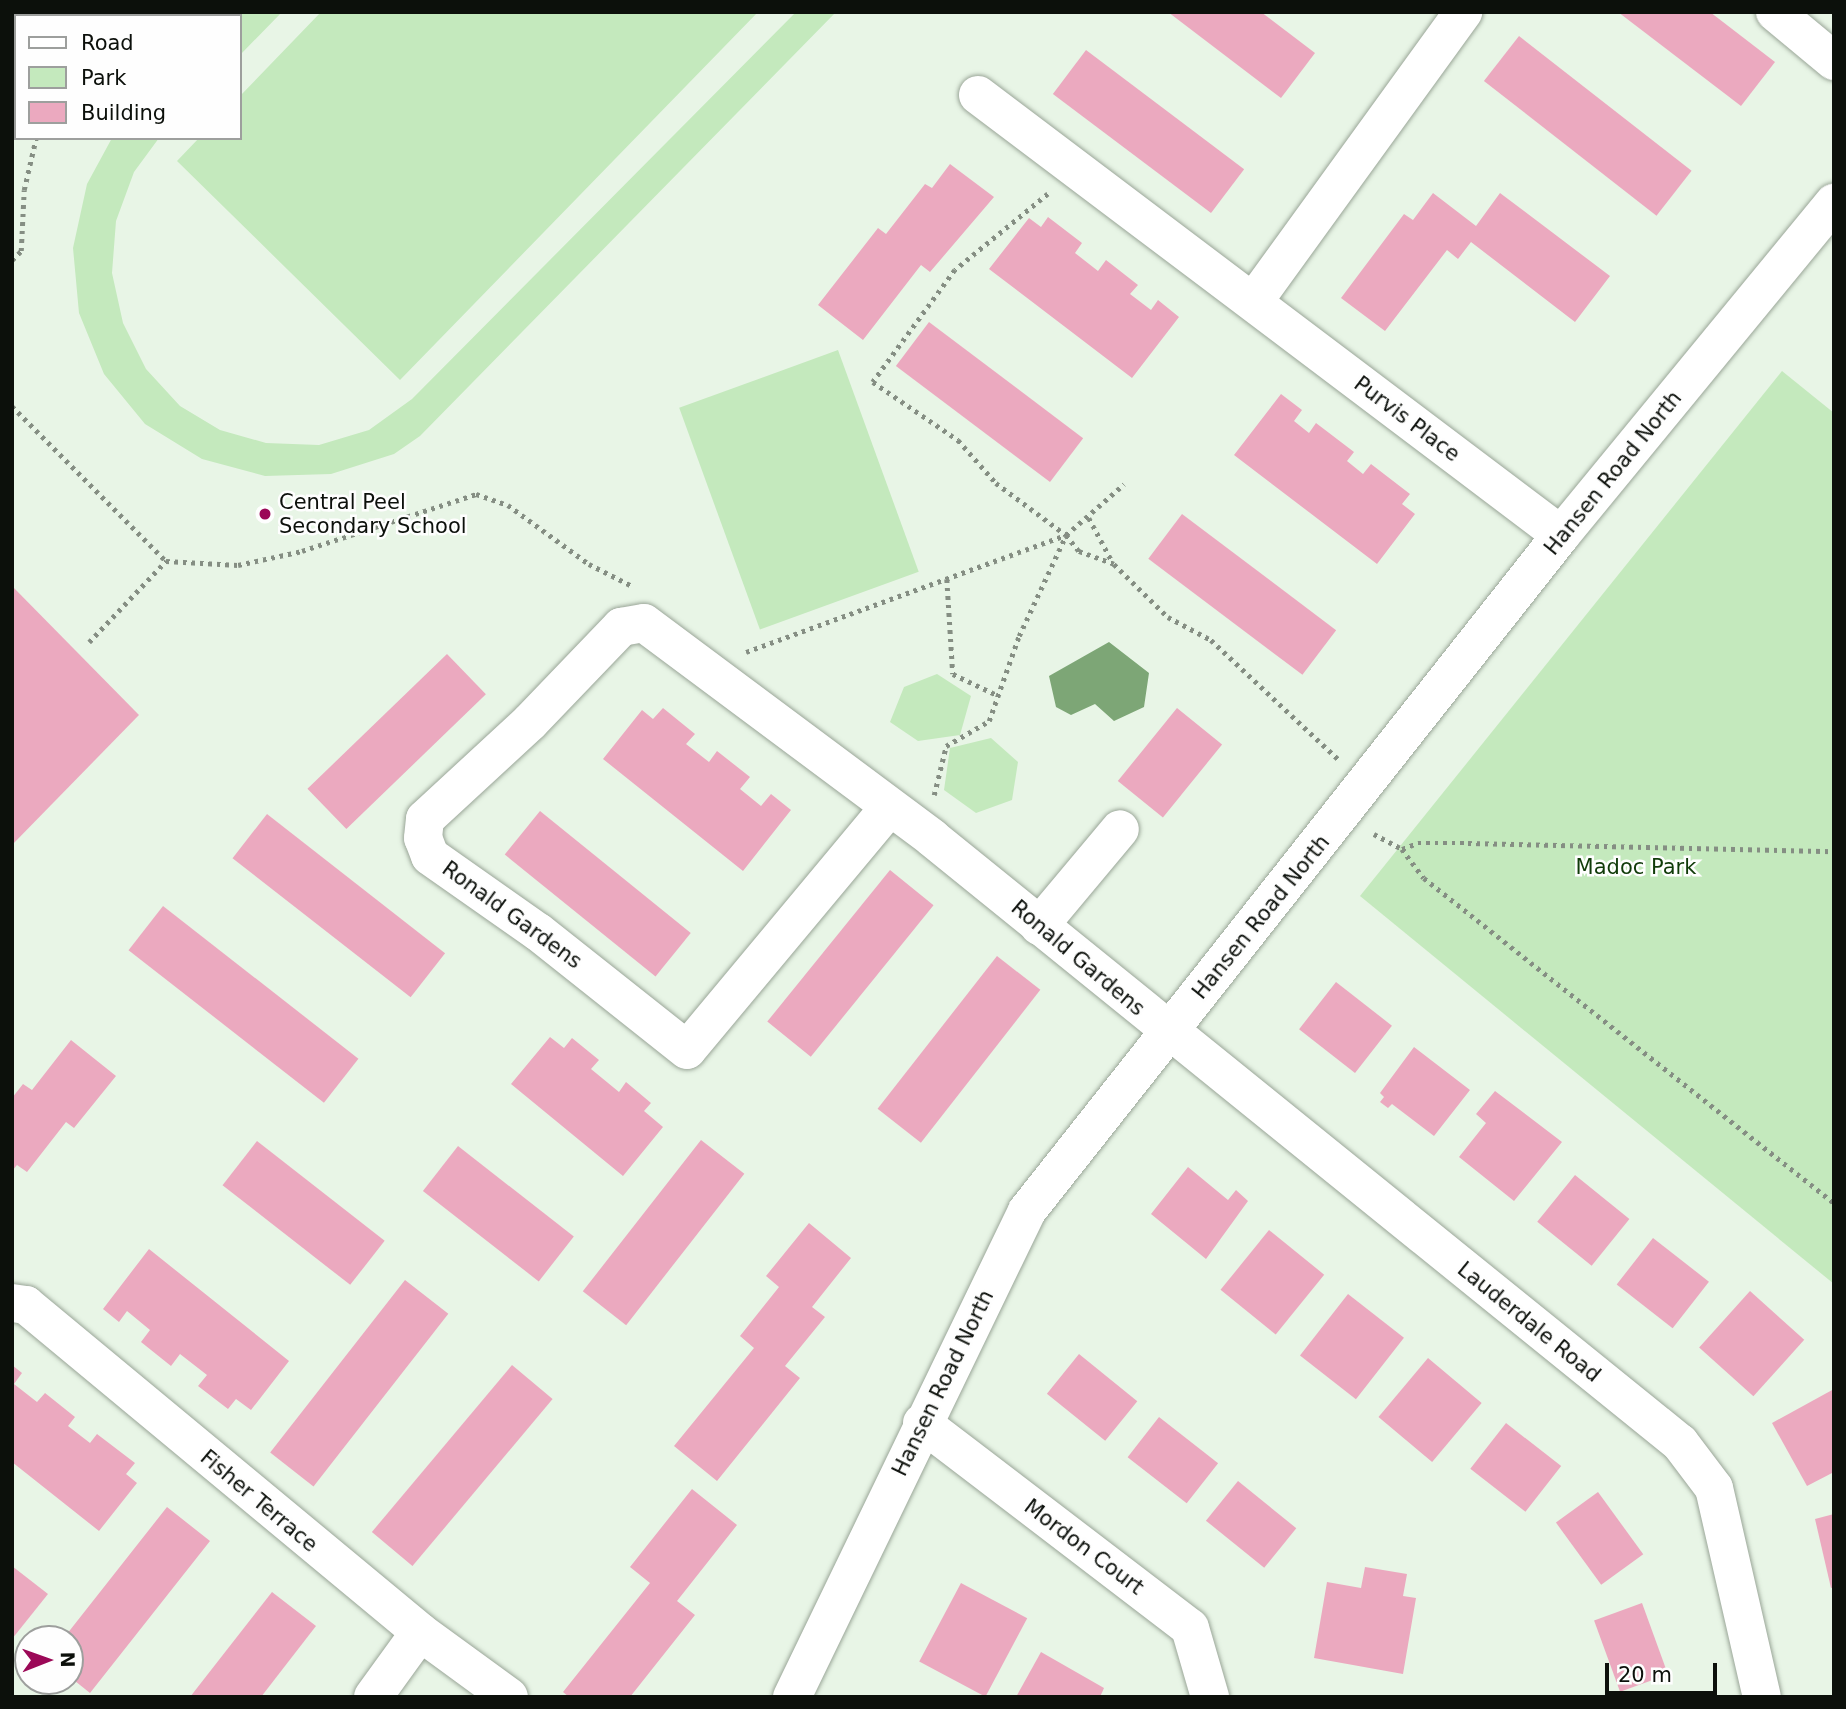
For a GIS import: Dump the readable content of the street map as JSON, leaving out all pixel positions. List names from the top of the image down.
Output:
{
  "streets": {
    "street": [
      "Purvis Place",
      "Hansen Road North",
      "Ronald Gardens",
      "Lauderdale Road",
      "Fisher Terrace",
      "Mordon Court"
    ]
  },
  "crossings": [
    ["Purvis Place", "Hansen Road North"],
    ["Hansen Road North", "Ronald Gardens"],
    ["Hansen Road North", "Lauderdale Road"],
    ["Hansen Road North", "Mordon Court"],
    ["Ronald Gardens", "Lauderdale Road"]
  ],
  "parks": ["Madoc Park"],
  "places": ["Central Peel Secondary School"],
  "legend": ["Road", "Park", "Building"],
  "scale_bar": "20 m",
  "north": "right"
}
